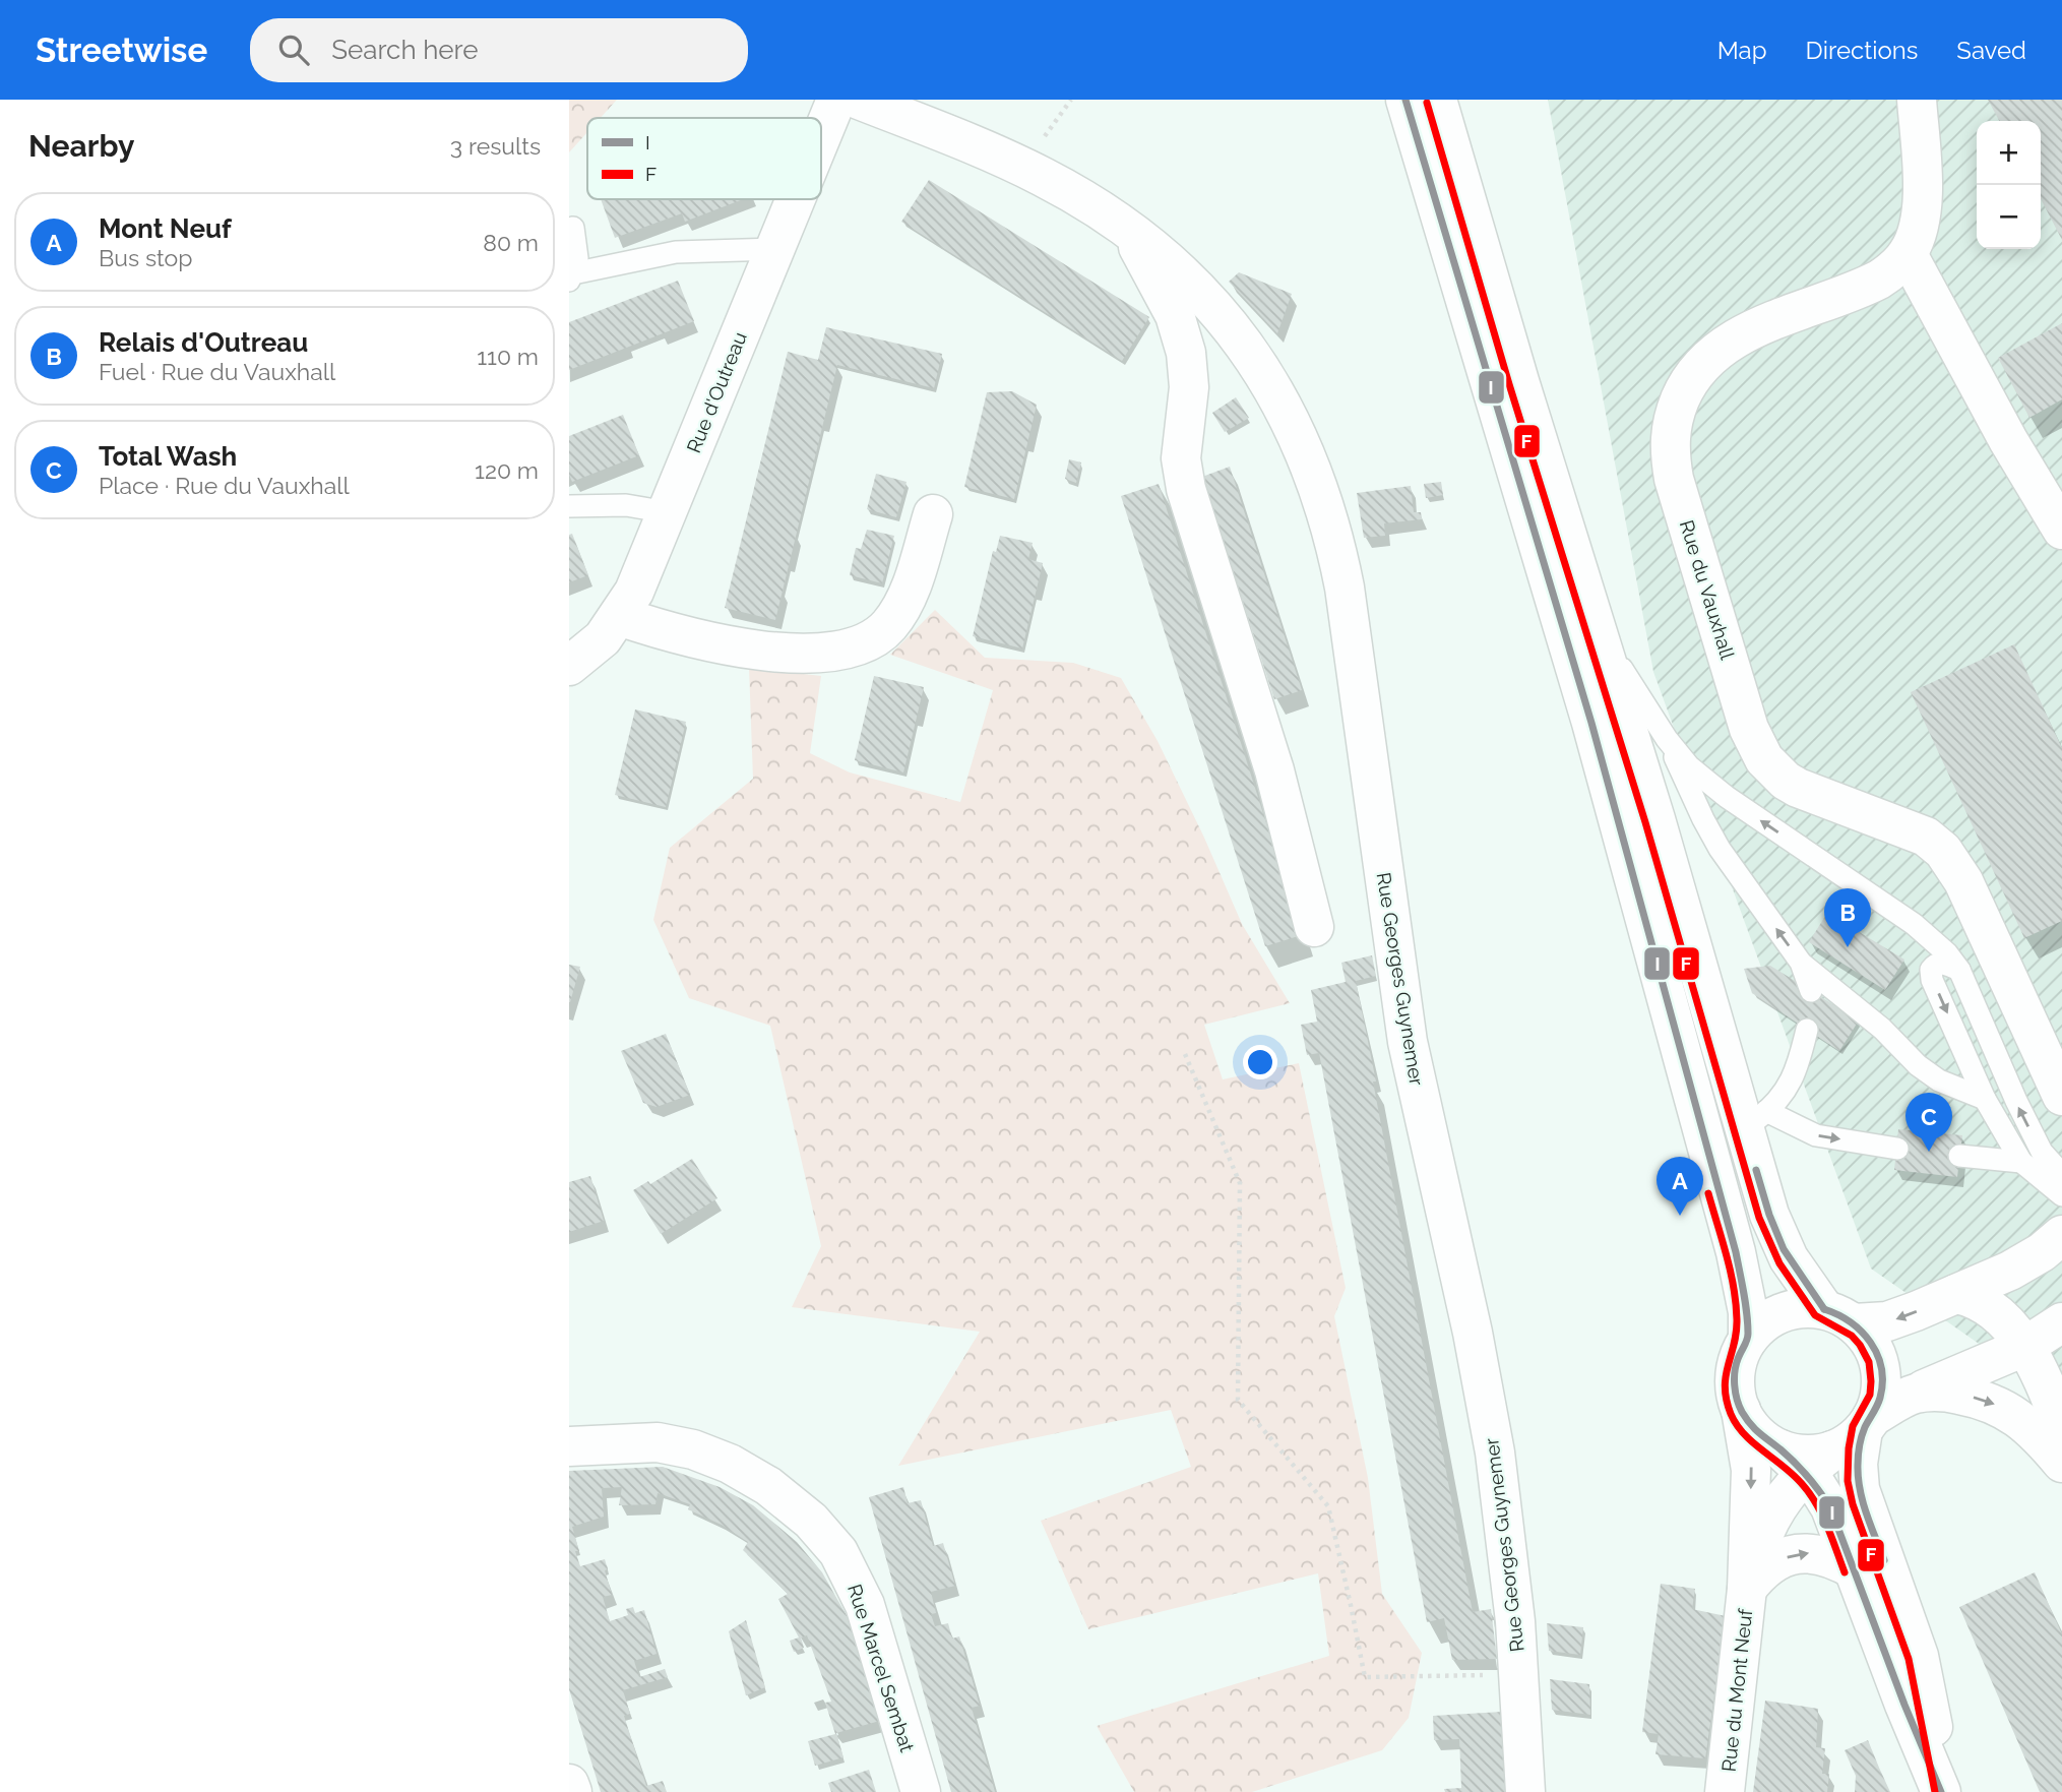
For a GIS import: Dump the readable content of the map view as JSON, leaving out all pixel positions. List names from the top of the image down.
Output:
{
  "streets": {
    "street": [
      "Rue d'Outreau",
      "Rue du Vauxhall",
      "Rue Georges Guynemer",
      "Rue Marcel Sembat",
      "Rue du Mont Neuf"
    ]
  },
  "lines": ["transit line I", "transit line F"],
  "legend": ["I", "F"],
  "page": {
    "header": "Streetwise",
    "search": "Search here",
    "nav": ["Map", "Directions", "Saved"],
    "heading": ["Nearby", "3 results"],
    "map_buttons": ["+", "−"],
    "list": [
      {
        "mark": "A",
        "name": "Mont Neuf",
        "note": "Bus stop",
        "value": "80 m"
      },
      {
        "mark": "B",
        "name": "Relais d'Outreau",
        "note": "Fuel · Rue du Vauxhall",
        "value": "110 m"
      },
      {
        "mark": "C",
        "name": "Total Wash",
        "note": "Place · Rue du Vauxhall",
        "value": "120 m"
      }
    ],
    "pins": ["B", "C", "A"]
  }
}
